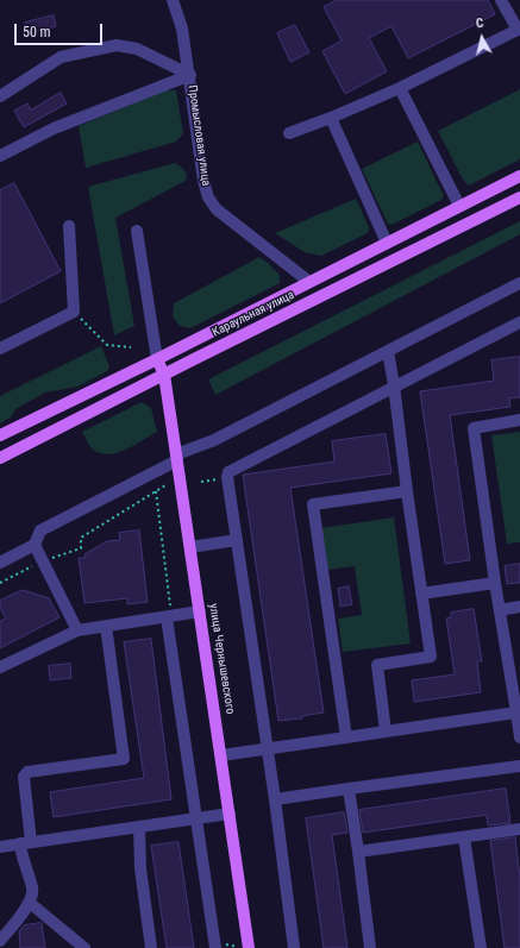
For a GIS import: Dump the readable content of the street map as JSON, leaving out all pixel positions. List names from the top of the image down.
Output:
{
  "streets": {
    "main road": ["Караульная улица", "улица Чернышевского"],
    "street": ["Промысловая улица"]
  },
  "crossings": [
    ["Промысловая улица", "Караульная улица"],
    ["Караульная улица", "улица Чернышевского"]
  ],
  "scale_bar": "50 m",
  "north": "top"
}
